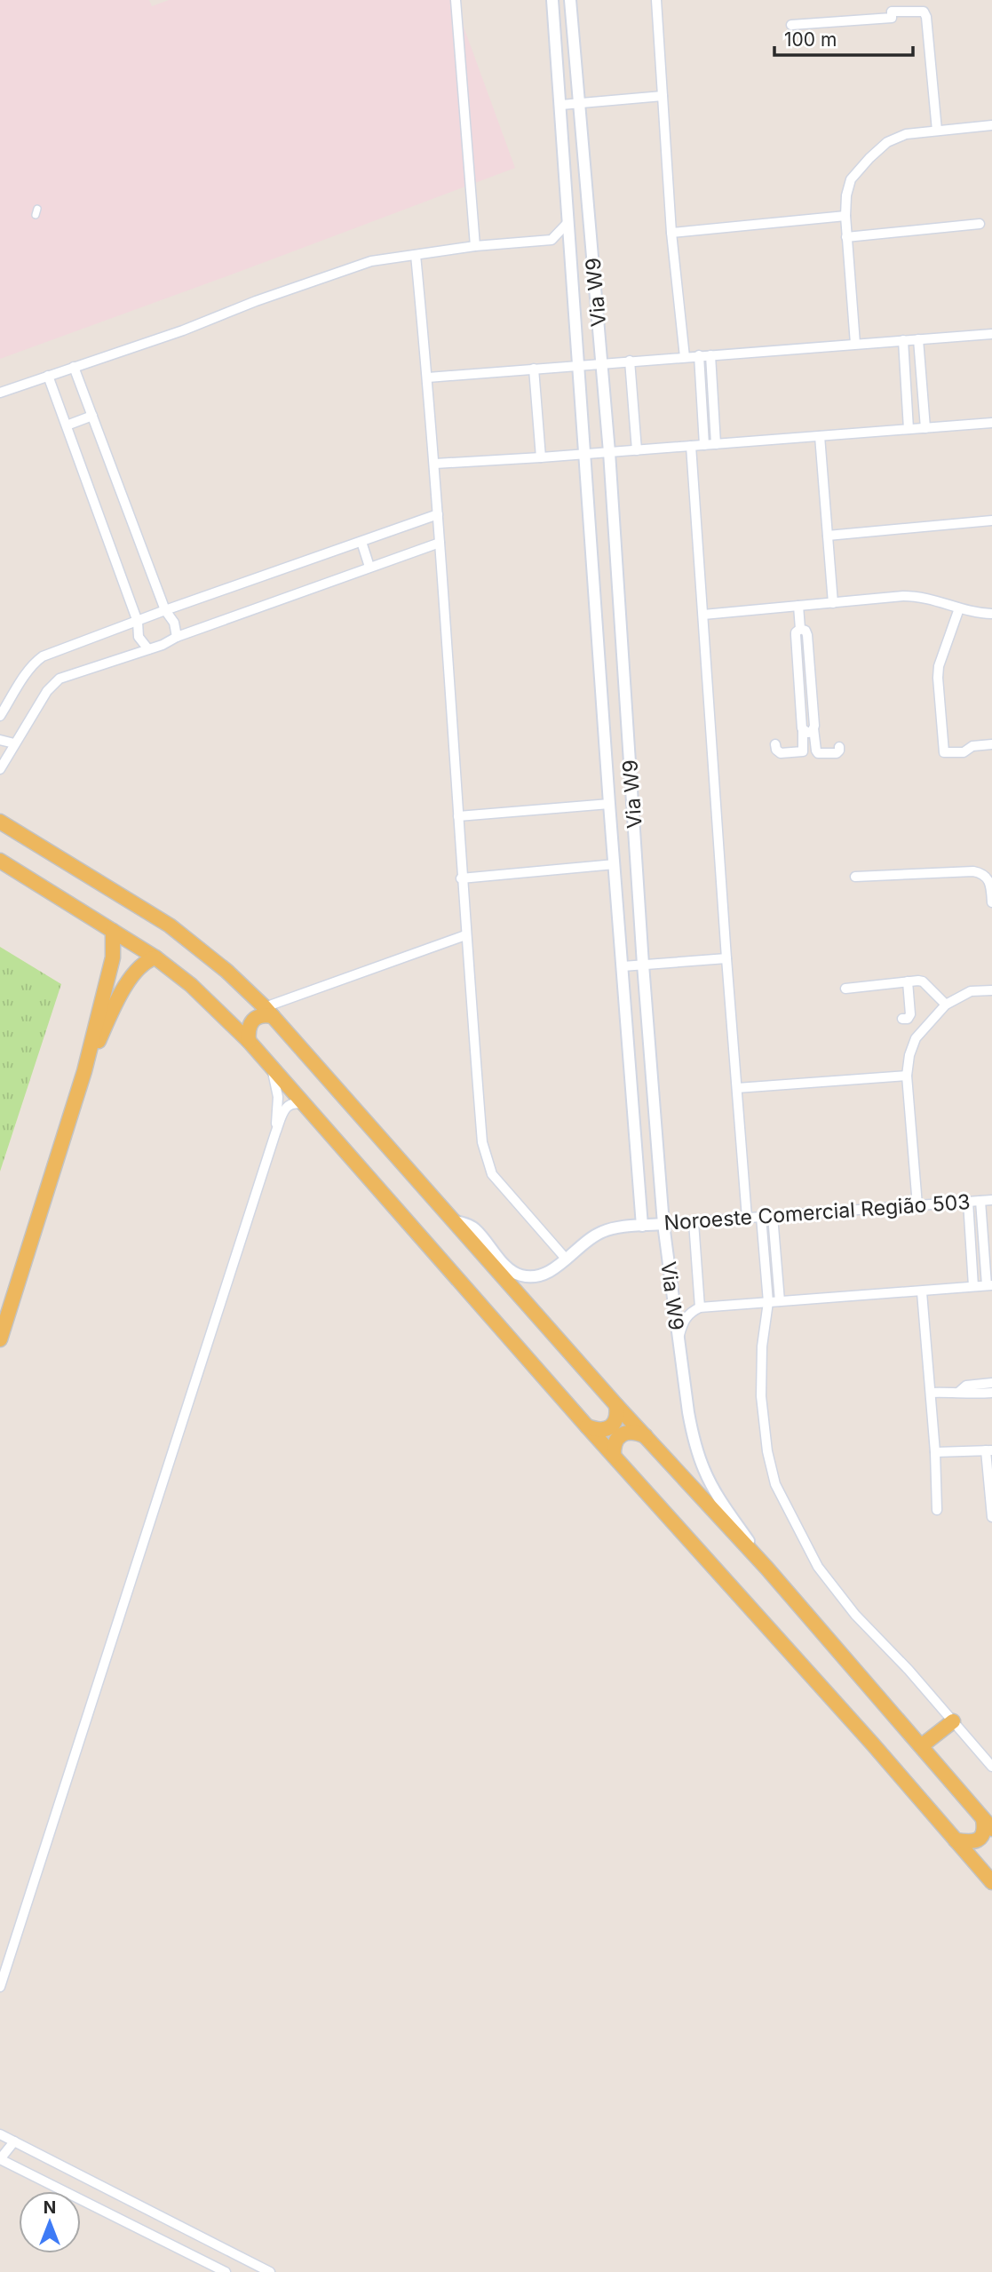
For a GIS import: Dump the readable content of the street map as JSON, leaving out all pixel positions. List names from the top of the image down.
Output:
{
  "streets": {
    "street": ["Via W9", "Noroeste Comercial Região 503"]
  },
  "crossings": [
    ["Via W9", "Noroeste Comercial Região 503"]
  ],
  "scale_bar": "100 m",
  "north": "top"
}
